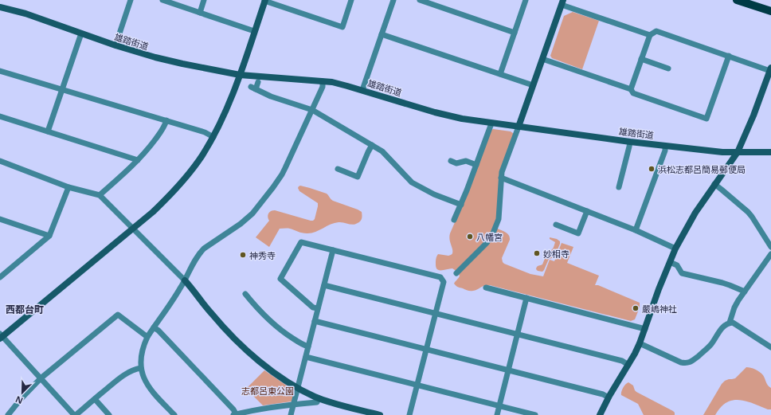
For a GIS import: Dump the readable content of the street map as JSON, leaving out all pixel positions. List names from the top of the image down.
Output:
{
  "streets": {
    "street": ["雄踏街道"]
  },
  "districts": ["西都台町"],
  "parks": ["志都呂東公園"],
  "places": [
    "浜松志都呂簡易郵便局",
    "八幡宮",
    "妙相寺",
    "神秀寺",
    "嚴嶋神社"
  ],
  "north": "bottom left"
}
